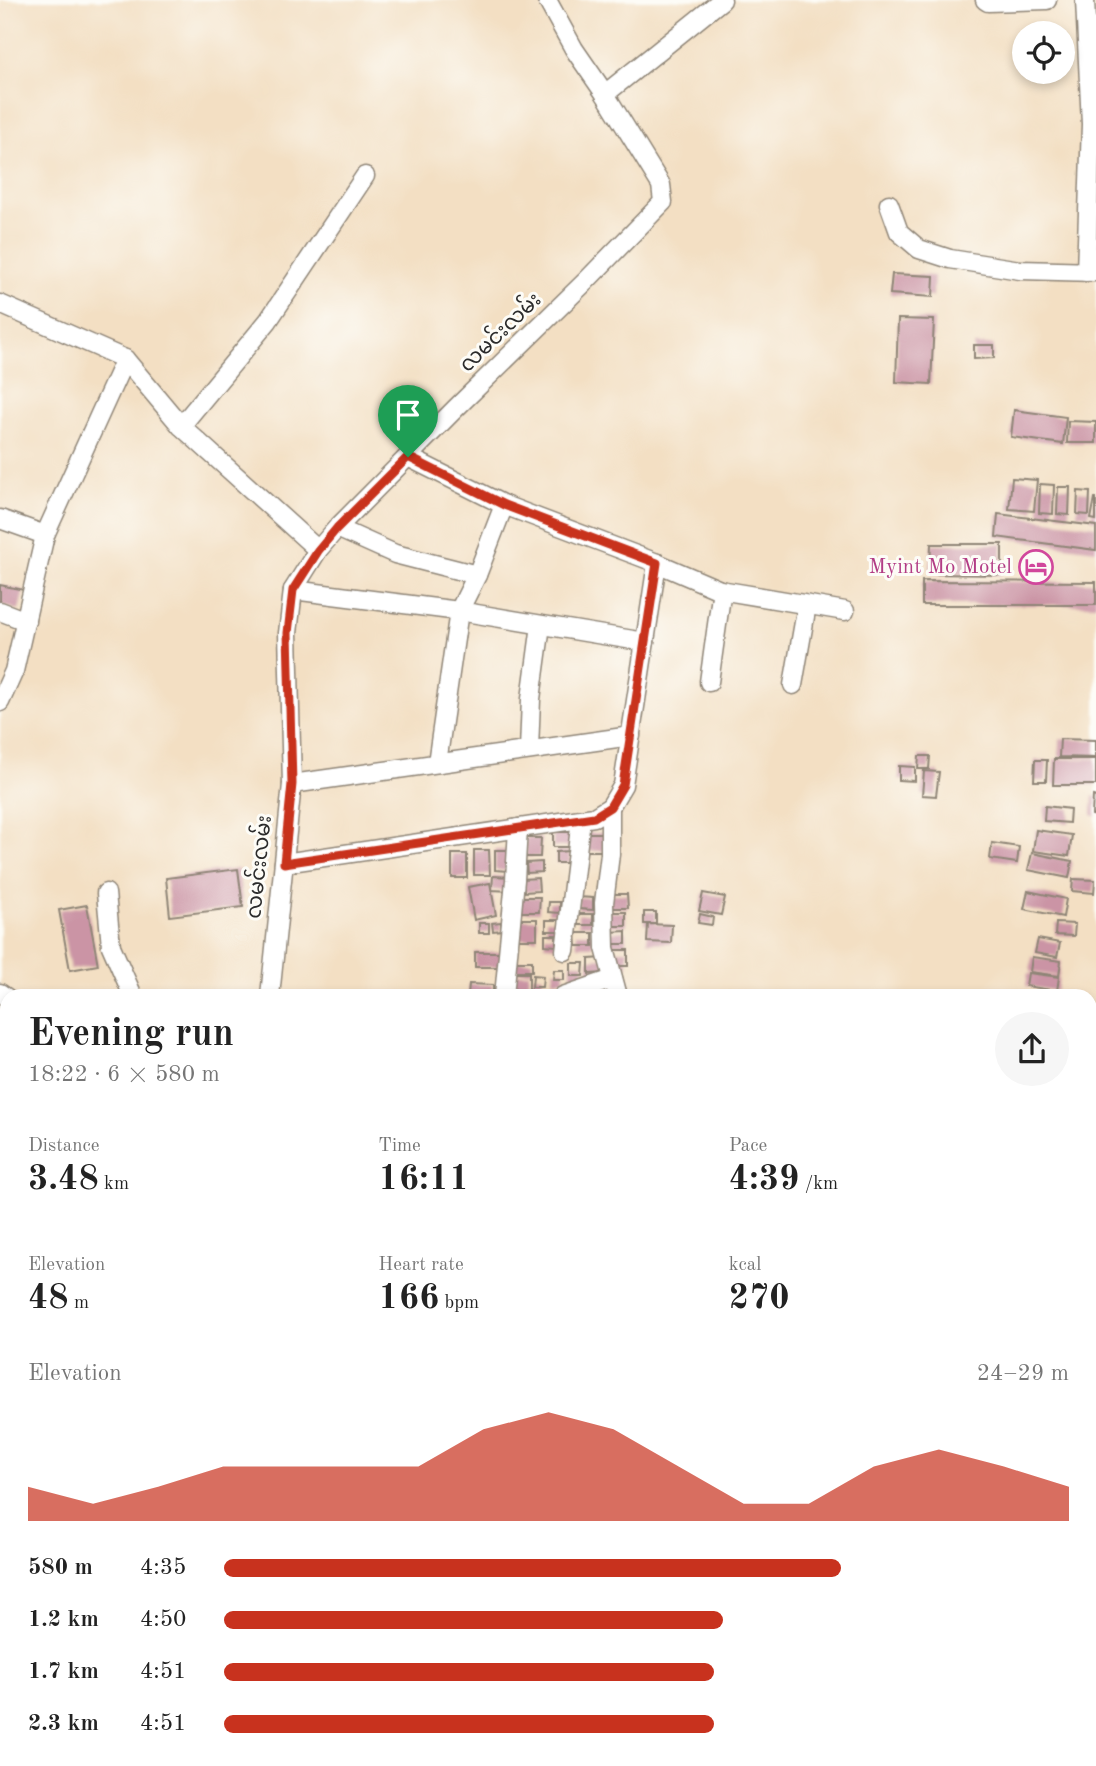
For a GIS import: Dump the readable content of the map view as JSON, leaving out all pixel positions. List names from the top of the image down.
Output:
{
  "streets": {
    "street": ["လမင်းလမ်း"]
  },
  "places": {
    "hotel": ["Myint Mo Motel"]
  },
  "page": {
    "heading": ["Evening run", "18:22 · 6 × 580 m"],
    "stats": [
      ["Distance", "3.48 km"],
      ["Time", "16:11"],
      ["Pace", "4:39 /km"],
      ["Elevation", "48 m"],
      ["Heart rate", "166 bpm"],
      ["kcal", "270"]
    ],
    "chart": ["Elevation", "24–29 m"],
    "list": [
      {
        "name": "580 m",
        "note": "4:35"
      },
      {
        "name": "1.2 km",
        "note": "4:50"
      },
      {
        "name": "1.7 km",
        "note": "4:51"
      },
      {
        "name": "2.3 km",
        "note": "4:51"
      }
    ]
  }
}
